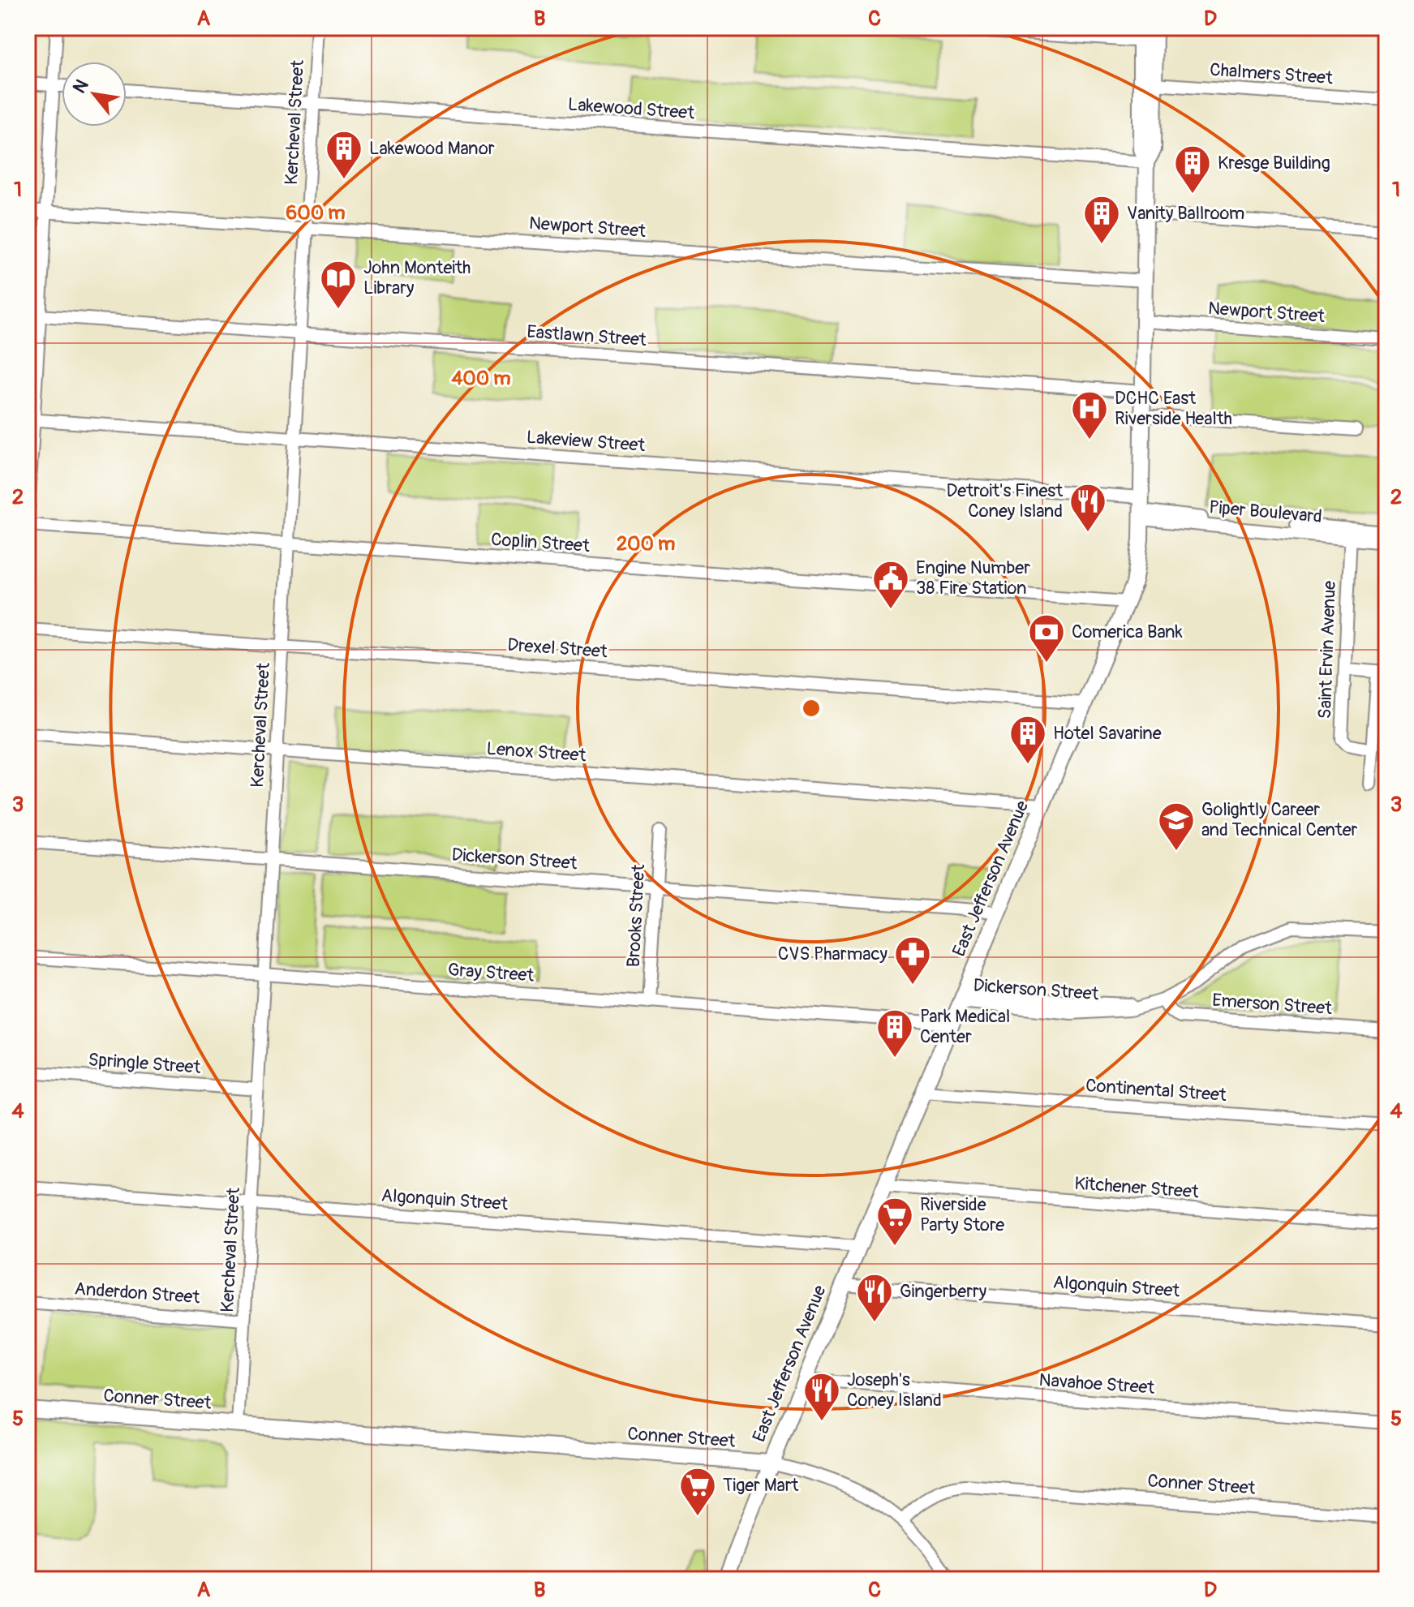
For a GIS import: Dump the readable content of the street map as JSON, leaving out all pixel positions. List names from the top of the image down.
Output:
{
  "streets": {
    "main road": ["East Jefferson Avenue", "Conner Street"],
    "street": [
      "Chalmers Street",
      "Lakewood Street",
      "Kercheval Street",
      "Newport Street",
      "Eastlawn Street",
      "Lakeview Street",
      "Piper Boulevard",
      "Coplin Street",
      "Drexel Street",
      "Saint Ervin Avenue",
      "Lenox Street",
      "Dickerson Street",
      "Brooks Street",
      "Gray Street",
      "Emerson Street",
      "Springle Street",
      "Continental Street",
      "Kitchener Street",
      "Algonquin Street",
      "Anderdon Street",
      "Navahoe Street"
    ]
  },
  "crossings": [
    ["Chalmers Street", "East Jefferson Avenue"],
    ["Lakewood Street", "Kercheval Street"],
    ["Lakewood Street", "East Jefferson Avenue"],
    ["Kercheval Street", "Newport Street"],
    ["Kercheval Street", "Eastlawn Street"],
    ["Kercheval Street", "Lakeview Street"],
    ["Kercheval Street", "Coplin Street"],
    ["Kercheval Street", "Drexel Street"],
    ["Kercheval Street", "Lenox Street"],
    ["Kercheval Street", "Dickerson Street"],
    ["Kercheval Street", "Gray Street"],
    ["Kercheval Street", "Springle Street"],
    ["Kercheval Street", "Algonquin Street"],
    ["Kercheval Street", "Anderdon Street"],
    ["Kercheval Street", "Conner Street"],
    ["Newport Street", "East Jefferson Avenue"],
    ["Eastlawn Street", "East Jefferson Avenue"],
    ["Lakeview Street", "Piper Boulevard"],
    ["Lakeview Street", "East Jefferson Avenue"],
    ["Piper Boulevard", "Saint Ervin Avenue"],
    ["Piper Boulevard", "East Jefferson Avenue"],
    ["Coplin Street", "East Jefferson Avenue"],
    ["Drexel Street", "East Jefferson Avenue"],
    ["Lenox Street", "East Jefferson Avenue"],
    ["Dickerson Street", "East Jefferson Avenue"],
    ["Dickerson Street", "Brooks Street"],
    ["Dickerson Street", "Emerson Street"],
    ["East Jefferson Avenue", "Gray Street"],
    ["East Jefferson Avenue", "Continental Street"],
    ["East Jefferson Avenue", "Kitchener Street"],
    ["East Jefferson Avenue", "Algonquin Street"],
    ["East Jefferson Avenue", "Navahoe Street"],
    ["East Jefferson Avenue", "Conner Street"],
    ["Brooks Street", "Gray Street"]
  ],
  "places": {
    "building": [
      "Lakewood Manor",
      "Kresge Building",
      "Vanity Ballroom",
      "Hotel Savarine",
      "Park Medical Center"
    ],
    "library": ["John Monteith Library"],
    "hospital": ["DCHC East Riverside Health"],
    "restaurant": ["Detroit's Finest Coney Island", "Gingerberry", "Joseph's Coney Island"],
    "public building": ["Engine Number 38 Fire Station"],
    "bank": ["Comerica Bank"],
    "school or university": ["Golightly Career and Technical Center"],
    "pharmacy": ["CVS Pharmacy"],
    "supermarket": ["Riverside Party Store", "Tiger Mart"]
  },
  "north": "top left",
  "grid": {
    "columns": [
      "A",
      "B",
      "C",
      "D"
    ],
    "rows": [
      "1",
      "2",
      "3",
      "4",
      "5"
    ]
  },
  "rings": ["600 m", "400 m", "200 m"]
}
